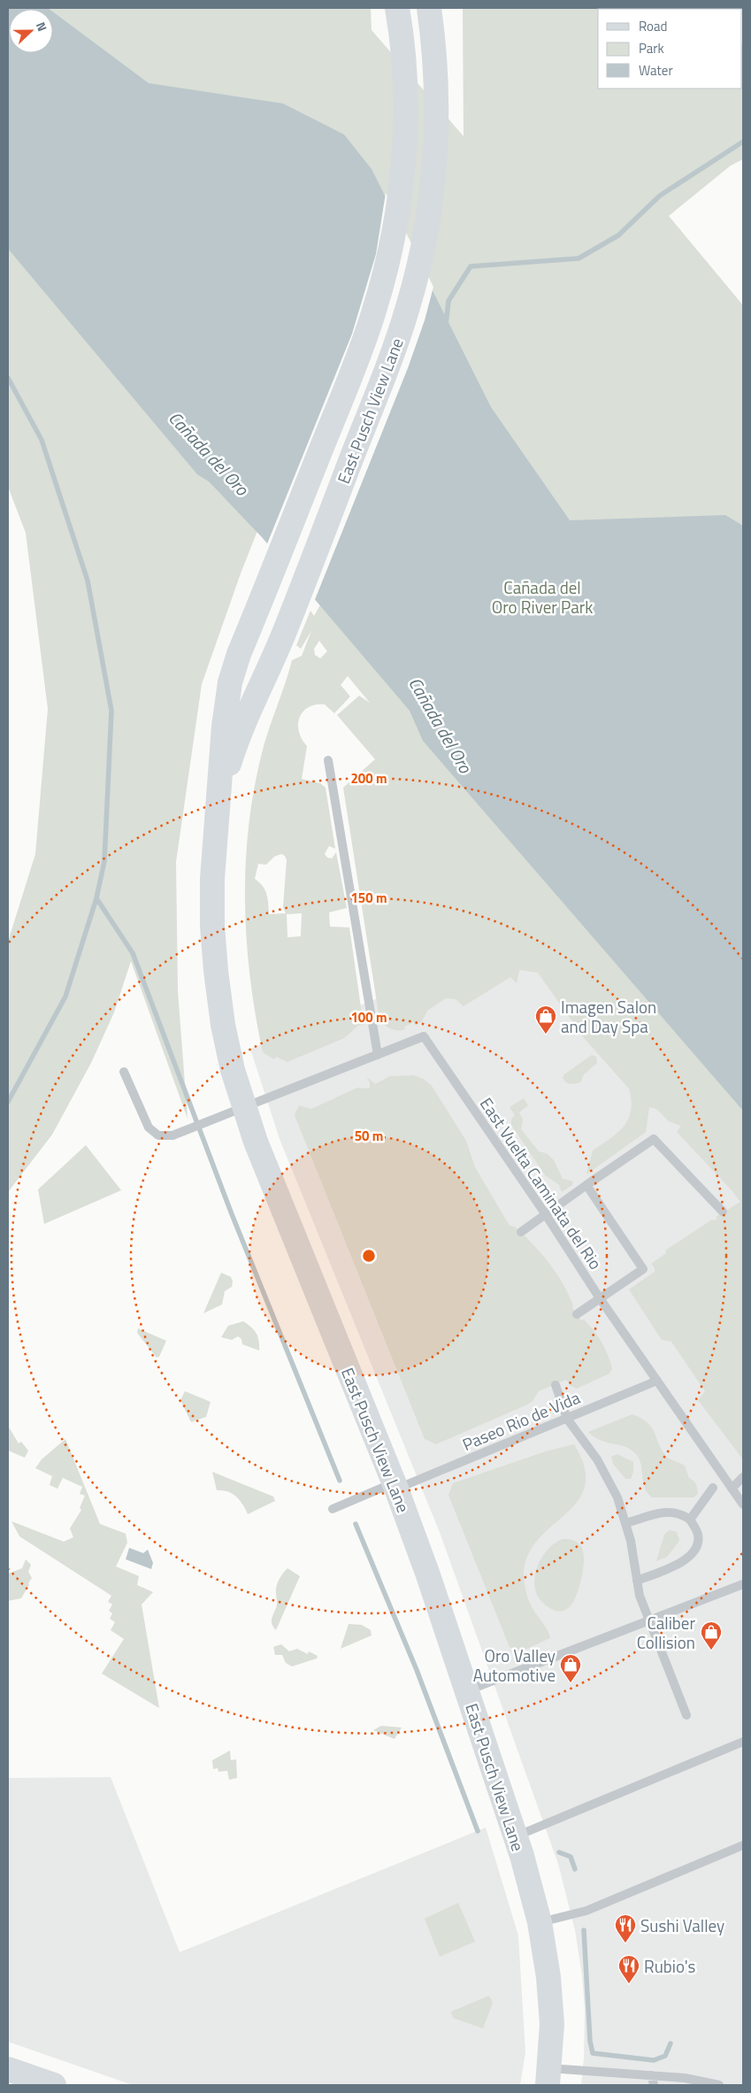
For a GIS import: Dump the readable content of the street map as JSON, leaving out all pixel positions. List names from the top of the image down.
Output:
{
  "streets": {
    "main road": ["East Pusch View Lane"],
    "lane": ["East Vuelta Caminata del Rio", "Paseo Rio de Vida"]
  },
  "crossings": [
    ["East Pusch View Lane", "East Vuelta Caminata del Rio"],
    ["East Pusch View Lane", "Paseo Rio de Vida"],
    ["East Vuelta Caminata del Rio", "Paseo Rio de Vida"]
  ],
  "water": ["Cañada del Oro"],
  "parks": ["Cañada del Oro River Park"],
  "places": {
    "shop": ["Imagen Salon and Day Spa", "Caliber Collision", "Oro Valley Automotive"],
    "restaurant": ["Sushi Valley", "Rubio's"]
  },
  "legend": ["Road", "Park", "Water"],
  "north": "right",
  "rings": [
    "200 m",
    "150 m",
    "100 m",
    "50 m"
  ]
}
